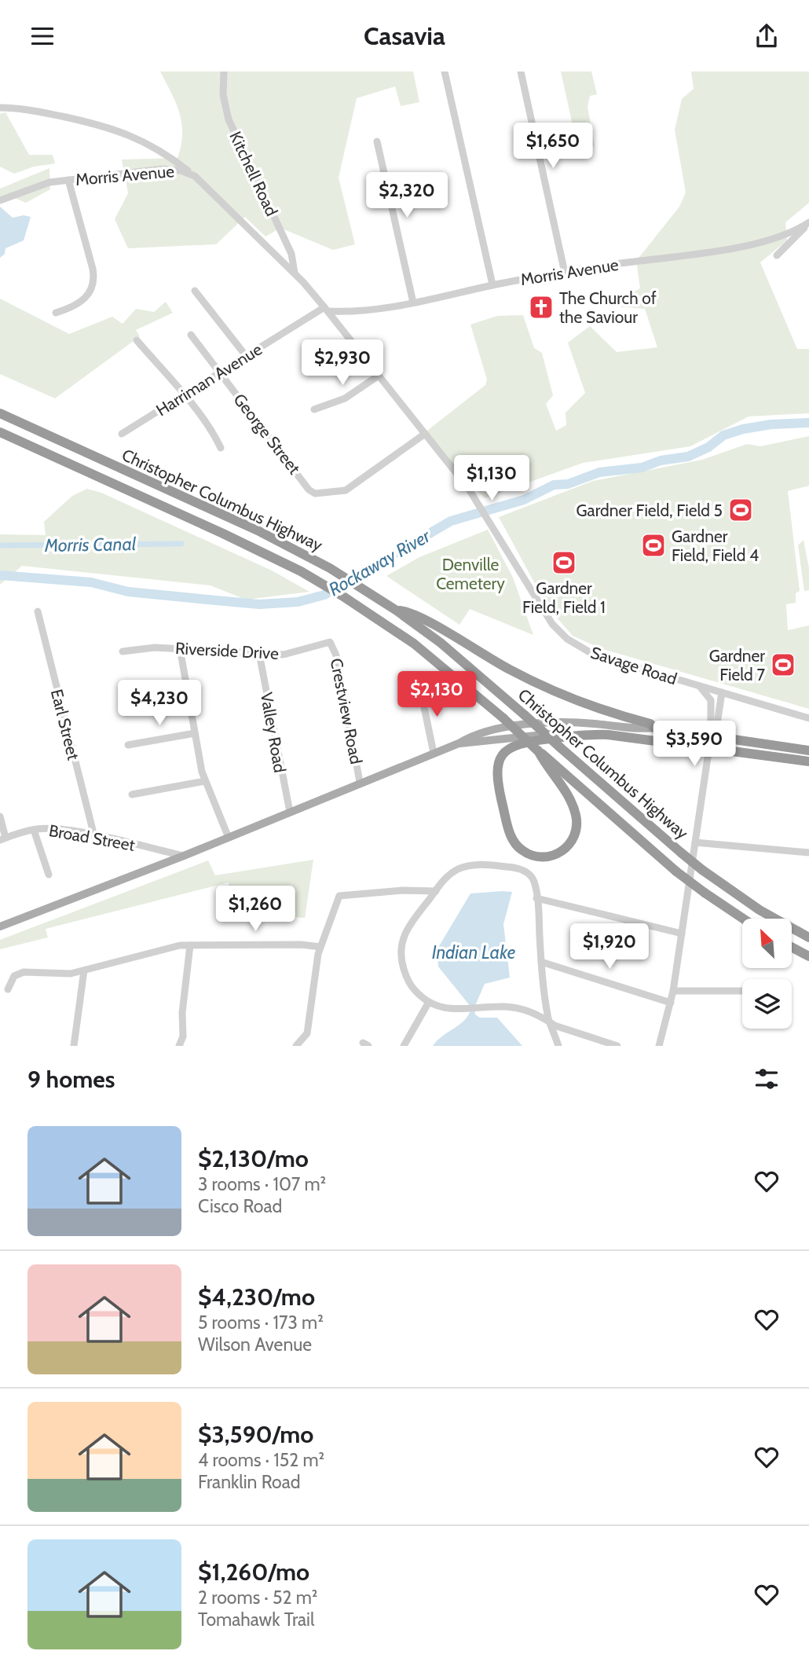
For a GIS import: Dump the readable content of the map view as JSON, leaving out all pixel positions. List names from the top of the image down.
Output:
{
  "streets": {
    "highway": ["Christopher Columbus Highway"],
    "street": [
      "Kitchell Road",
      "Morris Avenue",
      "Harriman Avenue",
      "George Street",
      "Riverside Drive",
      "Savage Road",
      "Crestview Road",
      "Earl Street",
      "Valley Road",
      "Broad Street"
    ]
  },
  "crossings": [
    ["Kitchell Road", "Morris Avenue"],
    ["Morris Avenue", "Harriman Avenue"],
    ["Morris Avenue", "Savage Road"],
    ["Harriman Avenue", "George Street"],
    ["Harriman Avenue", "Savage Road"],
    ["George Street", "Savage Road"],
    ["Riverside Drive", "Crestview Road"],
    ["Riverside Drive", "Valley Road"],
    ["Earl Street", "Broad Street"]
  ],
  "water": ["Morris Canal", "Rockaway River", "Indian Lake"],
  "parks": ["Denville Cemetery"],
  "places": {
    "church": ["The Church of the Saviour"],
    "sports": [
      "Gardner Field, Field 5",
      "Gardner Field, Field 4",
      "Gardner Field, Field 1",
      "Gardner Field 7"
    ]
  },
  "north": "top left",
  "page": {
    "header": "Casavia",
    "price": [
      "$1,650",
      "$2,320",
      "$2,930",
      "$1,130",
      "$2,130",
      "$4,230",
      "$3,590",
      "$1,260",
      "$1,920"
    ],
    "heading": "9 homes",
    "list": [
      {
        "name": "$2,130/mo",
        "note": "3 rooms · 107 m² · Cisco Road"
      },
      {
        "name": "$4,230/mo",
        "note": "5 rooms · 173 m² · Wilson Avenue"
      },
      {
        "name": "$3,590/mo",
        "note": "4 rooms · 152 m² · Franklin Road"
      },
      {
        "name": "$1,260/mo",
        "note": "2 rooms · 52 m² · Tomahawk Trail"
      }
    ]
  }
}
